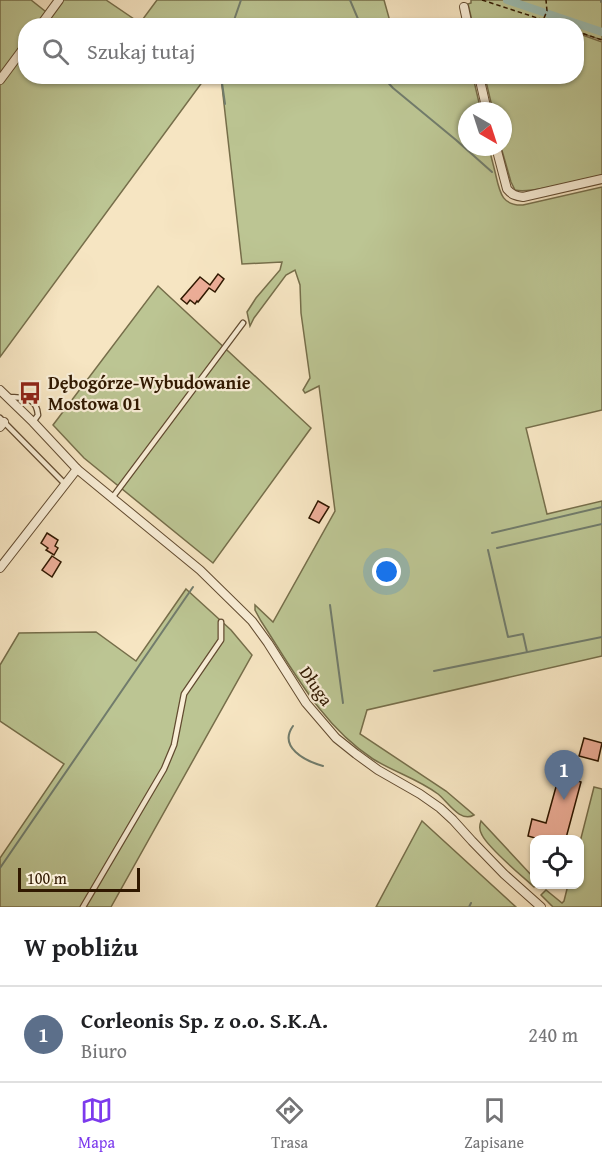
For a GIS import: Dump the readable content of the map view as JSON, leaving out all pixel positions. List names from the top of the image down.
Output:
{
  "streets": {
    "street": ["Długa"]
  },
  "places": {
    "bus stop": ["Dębogórze-Wybudowanie Mostowa 01"]
  },
  "scale_bar": "100 m",
  "north": "bottom right",
  "page": {
    "search": "Szukaj tutaj",
    "pins": "1",
    "scale": "100 m",
    "heading": "W pobliżu",
    "list": [
      {
        "mark": "1",
        "name": "Corleonis Sp. z o.o. S.K.A.",
        "note": "Biuro",
        "value": "240 m"
      }
    ],
    "nav": ["Mapa", "Trasa", "Zapisane"]
  }
}
